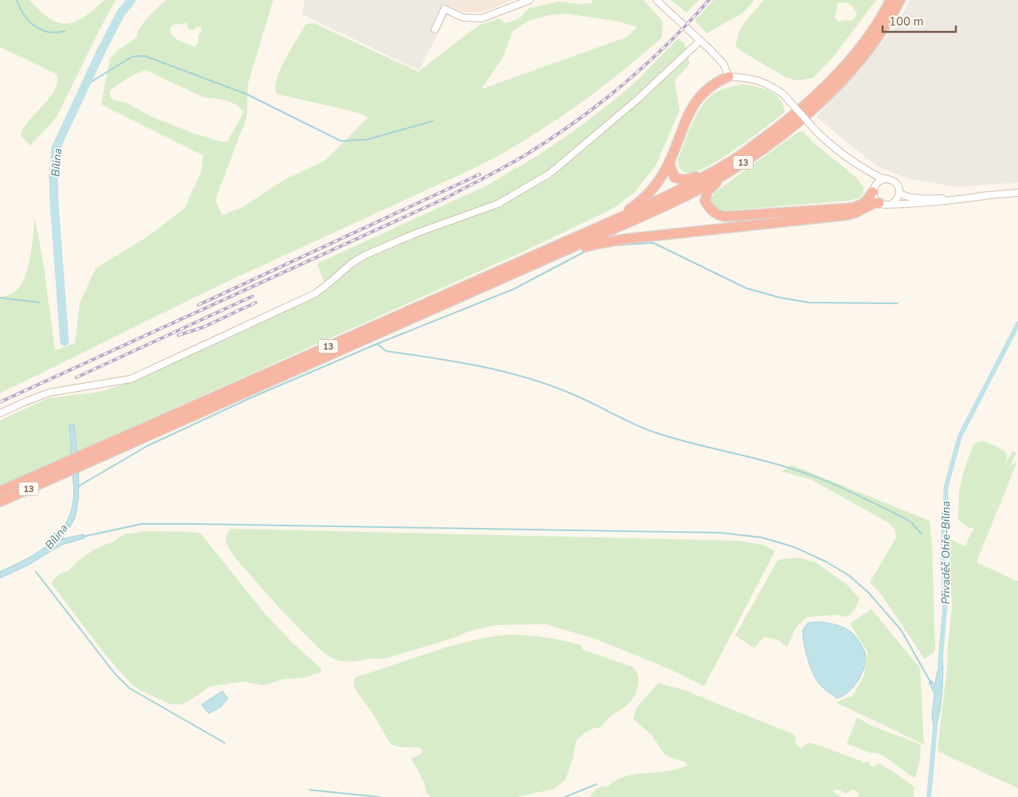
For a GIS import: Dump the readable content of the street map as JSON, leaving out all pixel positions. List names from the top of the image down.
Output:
{
  "streets": {
    "highway": ["13"]
  },
  "water": ["Bílina", "Přivaděč Ohře-Bílina"],
  "scale_bar": "100 m"
}
